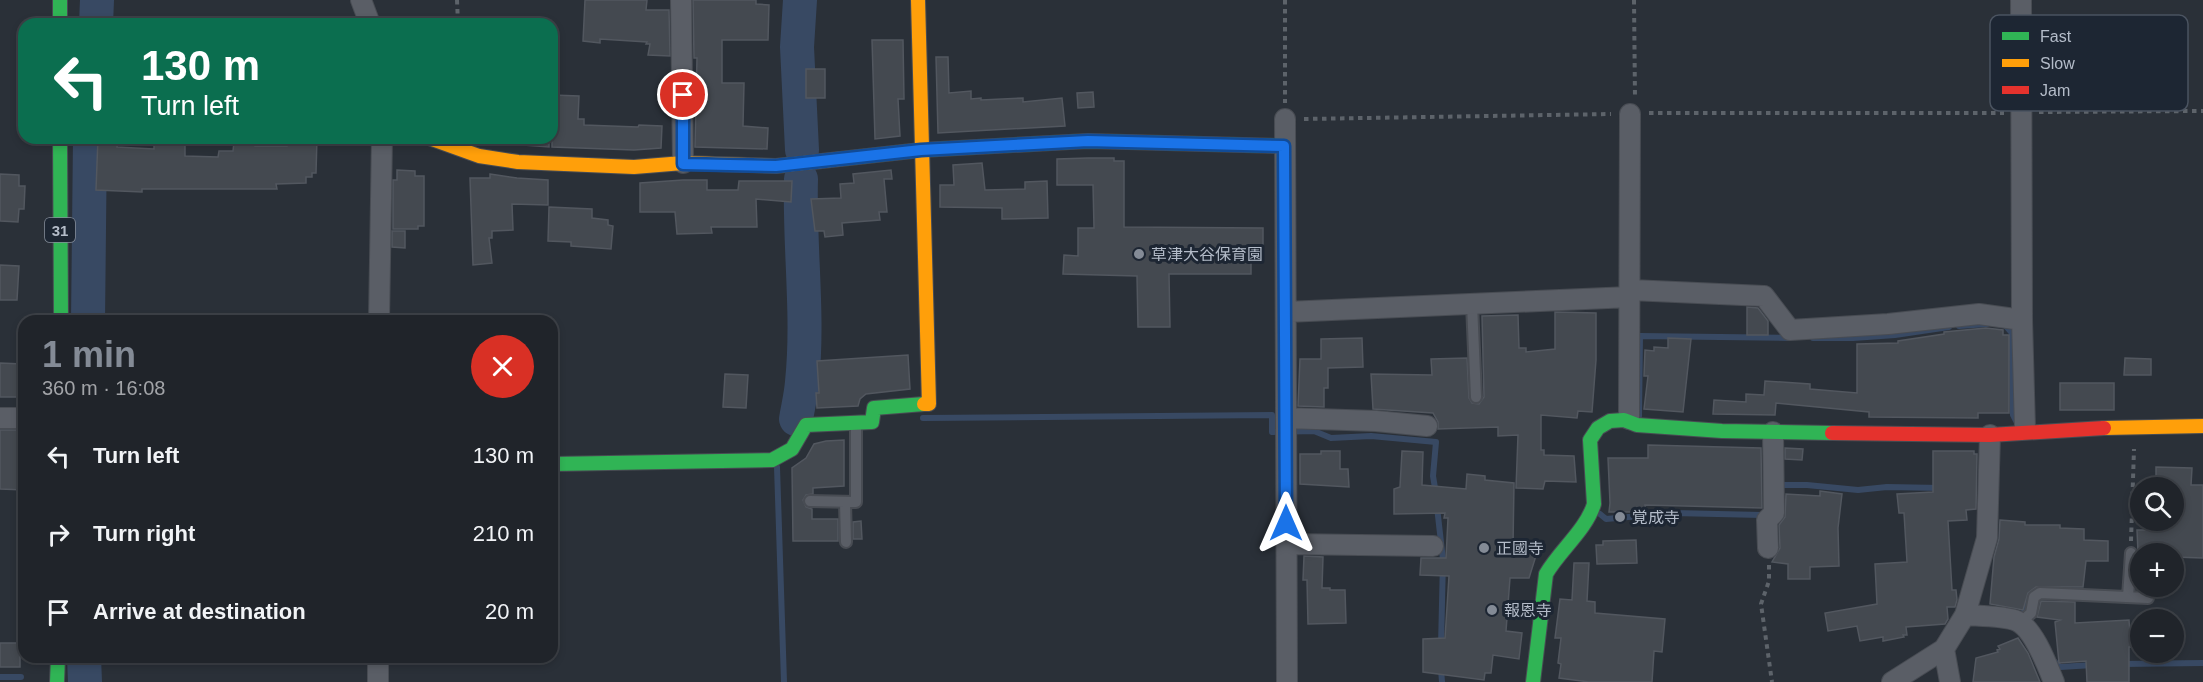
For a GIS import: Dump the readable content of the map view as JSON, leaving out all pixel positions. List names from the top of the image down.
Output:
{
  "streets": {
    "street": ["31"]
  },
  "places": [
    "草津大谷保育園",
    "覚成寺",
    "正國寺",
    "報恩寺"
  ],
  "legend": ["Fast", "Slow", "Jam"],
  "page": {
    "turn": ["130 m", "Turn left"],
    "heading": ["1 min", "360 m · 16:08"],
    "list": [
      {
        "name": "Turn left",
        "value": "130 m"
      },
      {
        "name": "Turn right",
        "value": "210 m"
      },
      {
        "name": "Arrive at destination",
        "value": "20 m"
      }
    ],
    "map_buttons": ["+", "−"]
  }
}
